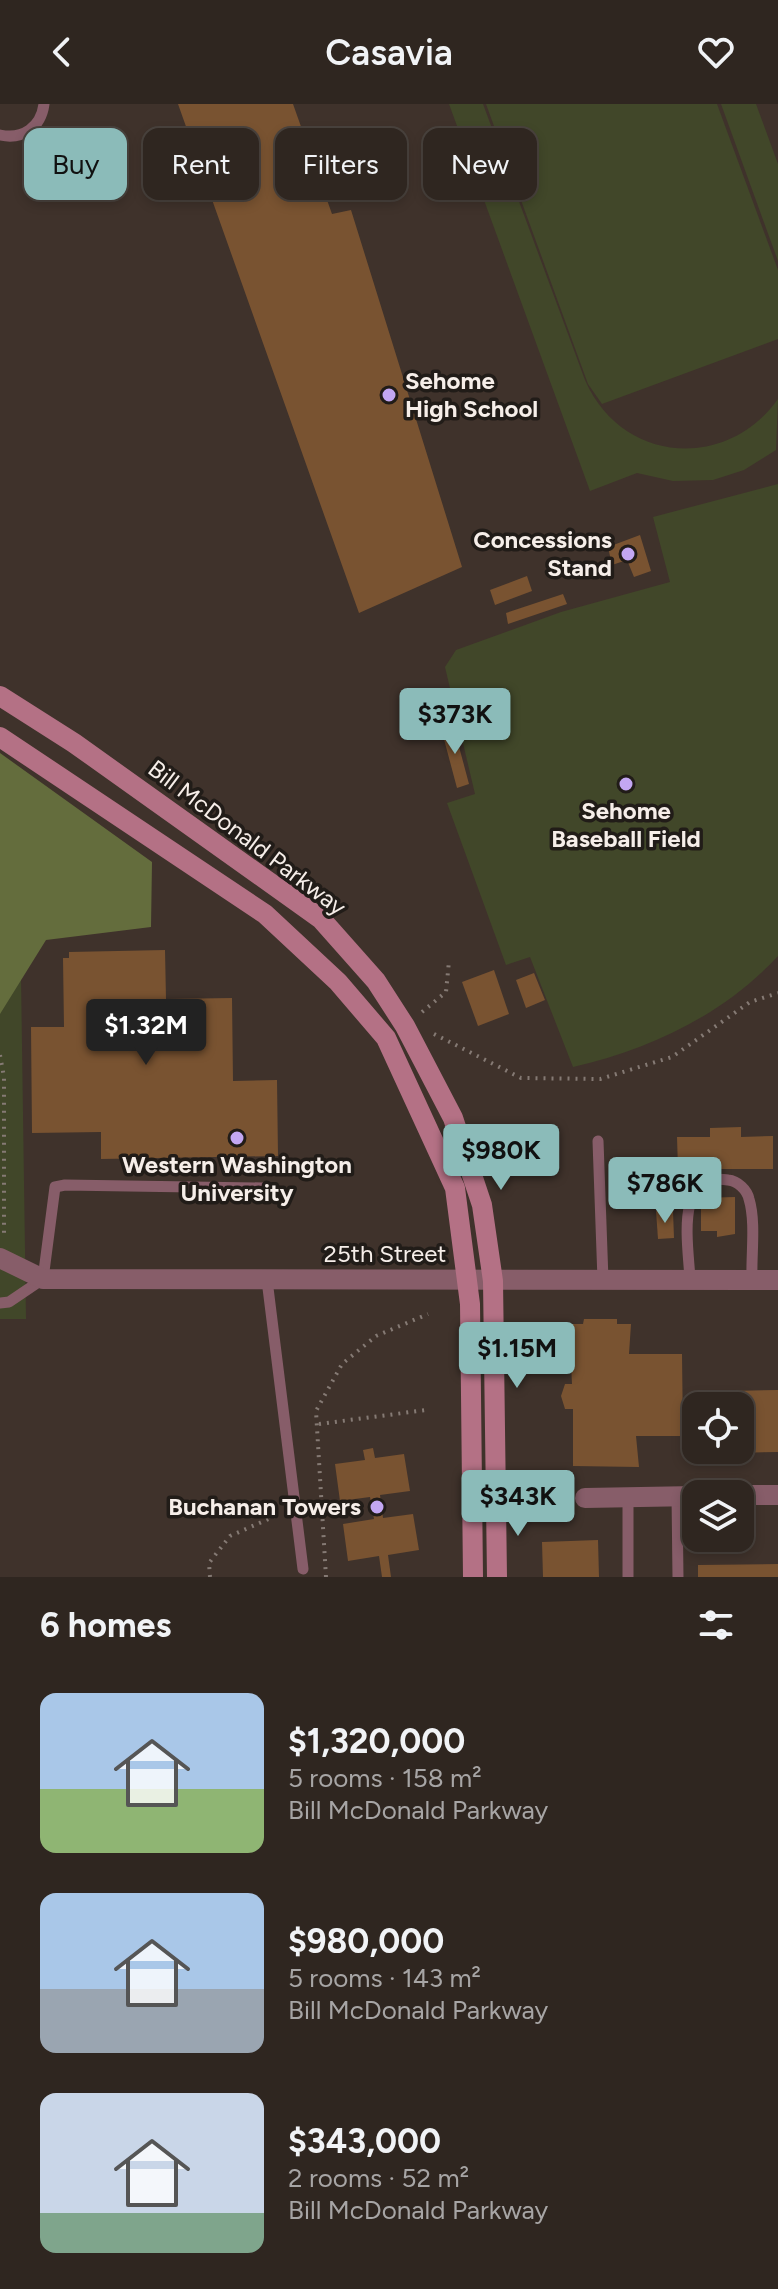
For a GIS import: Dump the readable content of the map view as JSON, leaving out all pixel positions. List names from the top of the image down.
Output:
{
  "streets": {
    "main road": ["Bill McDonald Parkway"],
    "street": ["25th Street"]
  },
  "crossings": [
    ["Bill McDonald Parkway", "25th Street"]
  ],
  "places": [
    "Sehome High School",
    "Concessions Stand",
    "Sehome Baseball Field",
    "Western Washington University",
    "Buchanan Towers"
  ],
  "page": {
    "header": "Casavia",
    "chip": [
      "Buy",
      "Rent",
      "Filters",
      "New"
    ],
    "price": [
      "$373K",
      "$1.32M",
      "$980K",
      "$786K",
      "$1.15M",
      "$343K"
    ],
    "heading": "6 homes",
    "list": [
      {
        "name": "$1,320,000",
        "note": "5 rooms · 158 m² · Bill McDonald Parkway"
      },
      {
        "name": "$980,000",
        "note": "5 rooms · 143 m² · Bill McDonald Parkway"
      },
      {
        "name": "$343,000",
        "note": "2 rooms · 52 m² · Bill McDonald Parkway"
      }
    ]
  }
}
